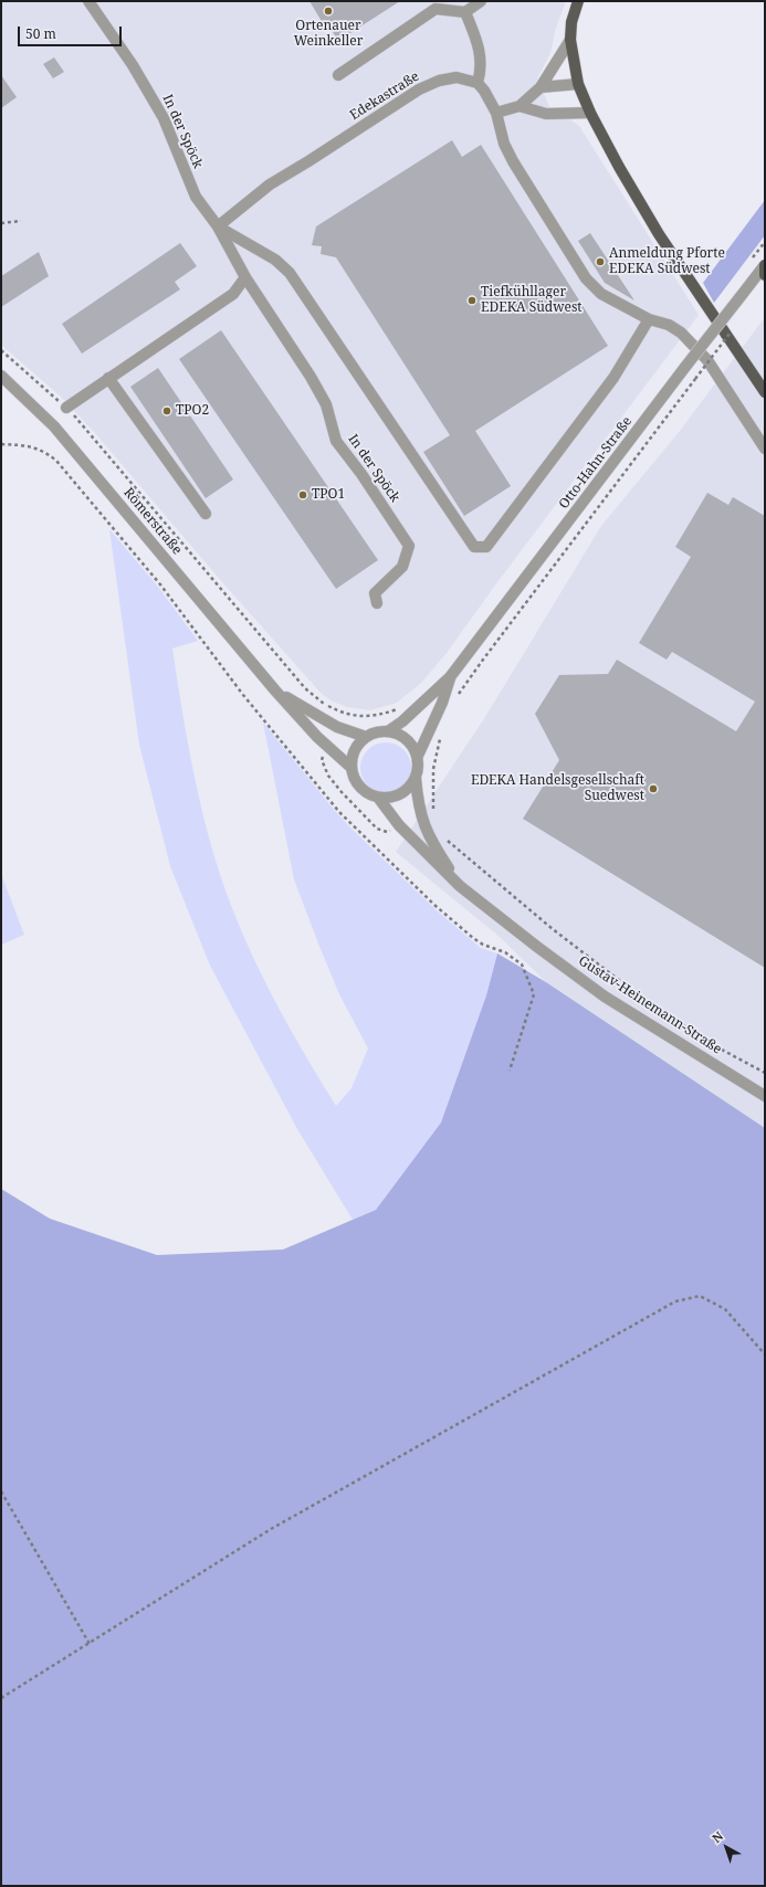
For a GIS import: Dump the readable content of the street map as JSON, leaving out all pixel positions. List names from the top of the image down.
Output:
{
  "streets": {
    "street": [
      "Edekastraße",
      "In der Spöck",
      "Otto-Hahn-Straße",
      "Römerstraße",
      "Gustav-Heinemann-Straße"
    ]
  },
  "crossings": [
    ["Edekastraße", "In der Spöck"],
    ["Otto-Hahn-Straße", "Römerstraße"],
    ["Otto-Hahn-Straße", "Gustav-Heinemann-Straße"],
    ["Römerstraße", "Gustav-Heinemann-Straße"]
  ],
  "places": [
    "Ortenauer Weinkeller",
    "Anmeldung Pforte EDEKA Südwest",
    "Tiefkühllager EDEKA Südwest",
    "TPO2",
    "TPO1",
    "EDEKA Handelsgesellschaft Suedwest"
  ],
  "scale_bar": "50 m",
  "north": "top left"
}
